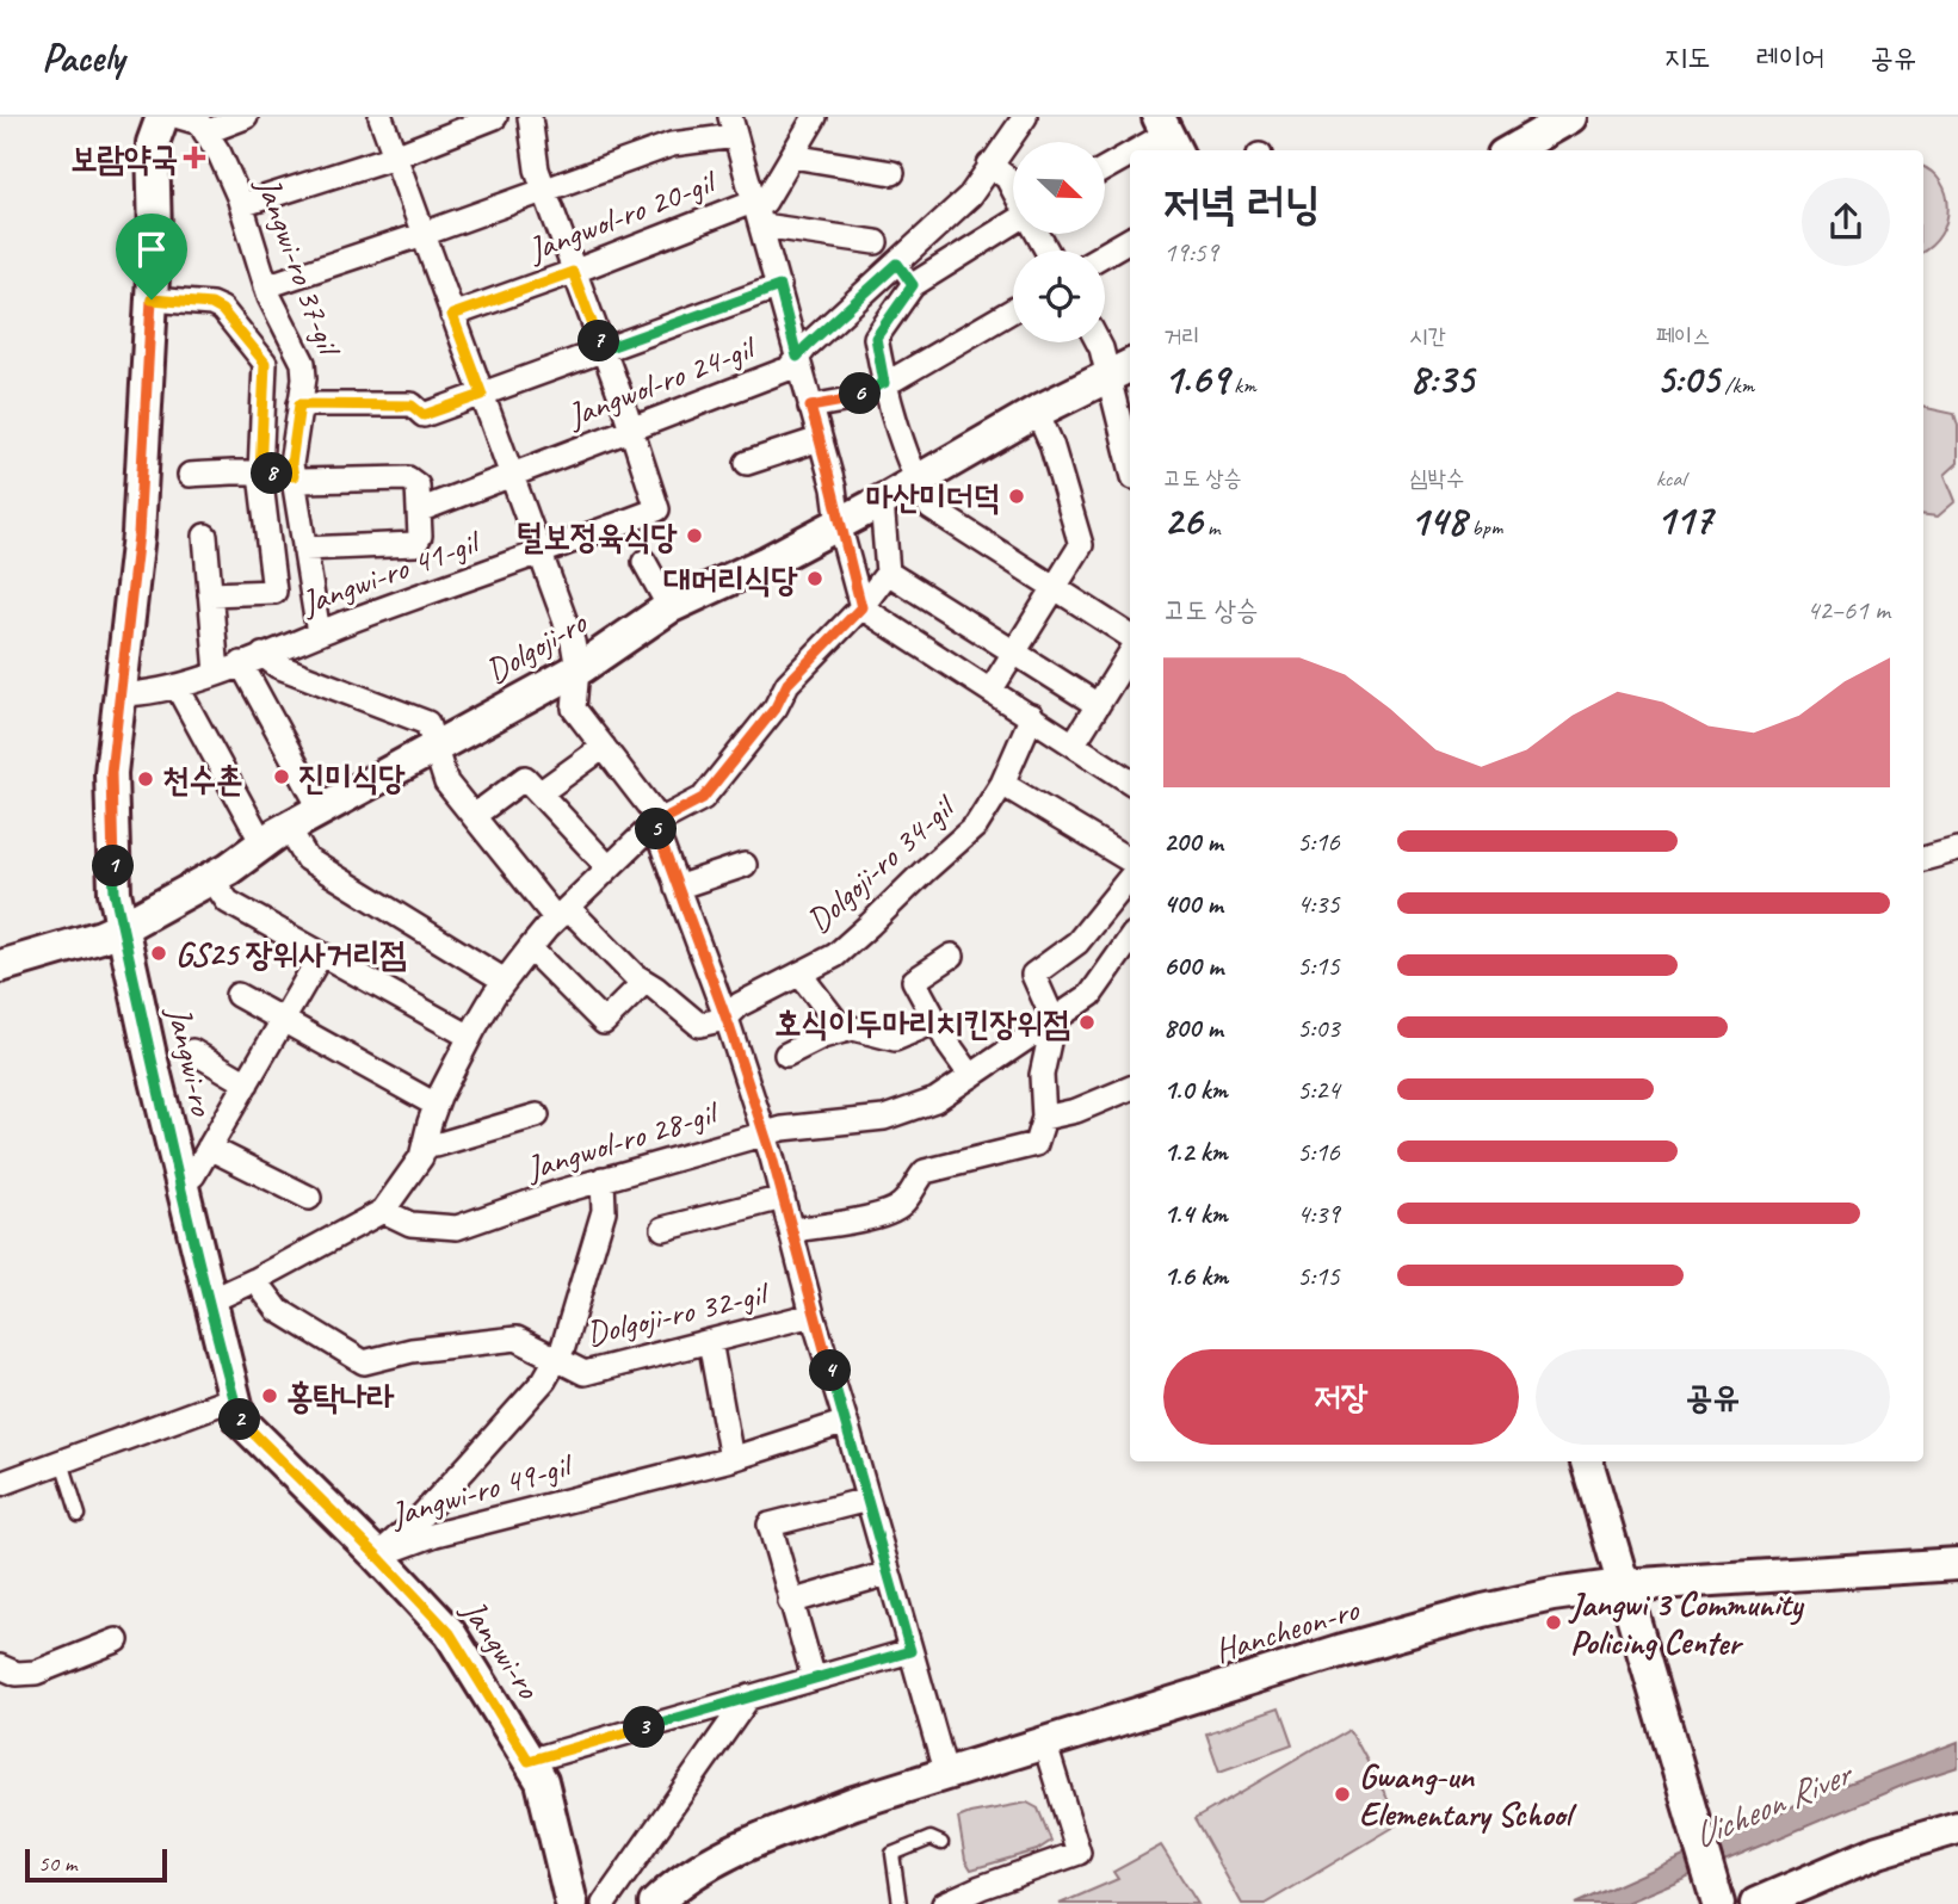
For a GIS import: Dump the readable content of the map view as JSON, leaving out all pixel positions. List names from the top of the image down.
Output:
{
  "streets": {
    "main road": ["Dolgoji-ro", "Jangwi-ro", "Hancheon-ro"],
    "street": [
      "Jangwol-ro 20-gil",
      "Jangwi-ro 37-gil",
      "Jangwol-ro 24-gil",
      "Jangwi-ro 41-gil",
      "Dolgoji-ro 34-gil",
      "Jangwol-ro 28-gil",
      "Dolgoji-ro 32-gil",
      "Jangwi-ro 49-gil"
    ]
  },
  "crossings": [
    ["Jangwol-ro 20-gil", "Dolgoji-ro 32-gil"],
    ["Jangwi-ro 37-gil", "Jangwi-ro 41-gil"],
    ["Jangwol-ro 24-gil", "Jangwi-ro 41-gil"],
    ["Jangwol-ro 24-gil", "Dolgoji-ro 32-gil"],
    ["Jangwi-ro 41-gil", "Jangwi-ro"],
    ["Jangwi-ro 41-gil", "Dolgoji-ro 32-gil"],
    ["Dolgoji-ro", "Jangwi-ro"],
    ["Dolgoji-ro", "Dolgoji-ro 32-gil"],
    ["Dolgoji-ro 34-gil", "Dolgoji-ro 32-gil"],
    ["Jangwi-ro", "Jangwi-ro 49-gil"],
    ["Jangwol-ro 28-gil", "Dolgoji-ro 32-gil"],
    ["Jangwol-ro 28-gil", "Jangwi-ro 49-gil"],
    ["Dolgoji-ro 32-gil", "Jangwi-ro 49-gil"],
    ["Dolgoji-ro 32-gil", "Hancheon-ro"]
  ],
  "water": ["Uicheon River"],
  "places": {
    "health": ["보람약국"],
    "other": [
      "마산미더덕",
      "털보정육식당",
      "대머리식당",
      "진미식당",
      "천수촌",
      "GS25 장위사거리점",
      "호식이두마리치킨장위점",
      "홍탁나라",
      "Jangwi 3 Community Policing Center",
      "Gwang-un Elementary School"
    ]
  },
  "scale_bar": "50 m",
  "north": "bottom right",
  "page": {
    "header": "Pacely",
    "nav": ["지도", "레이어", "공유"],
    "heading": ["저녁 러닝", "19:59"],
    "stats": [
      ["거리", "1.69 km"],
      ["시간", "8:35"],
      ["페이스", "5:05 /km"],
      ["고도 상승", "26 m"],
      ["심박수", "148 bpm"],
      ["kcal", "117"]
    ],
    "pins": [
      "7",
      "6",
      "8",
      "5",
      "1",
      "4",
      "2",
      "3"
    ],
    "chart": ["고도 상승", "42–61 m"],
    "list": [
      {
        "name": "200 m",
        "note": "5:16"
      },
      {
        "name": "400 m",
        "note": "4:35"
      },
      {
        "name": "600 m",
        "note": "5:15"
      },
      {
        "name": "800 m",
        "note": "5:03"
      },
      {
        "name": "1.0 km",
        "note": "5:24"
      },
      {
        "name": "1.2 km",
        "note": "5:16"
      },
      {
        "name": "1.4 km",
        "note": "4:39"
      },
      {
        "name": "1.6 km",
        "note": "5:15"
      }
    ],
    "buttons": ["저장", "공유"],
    "scale": "50 m"
  }
}
